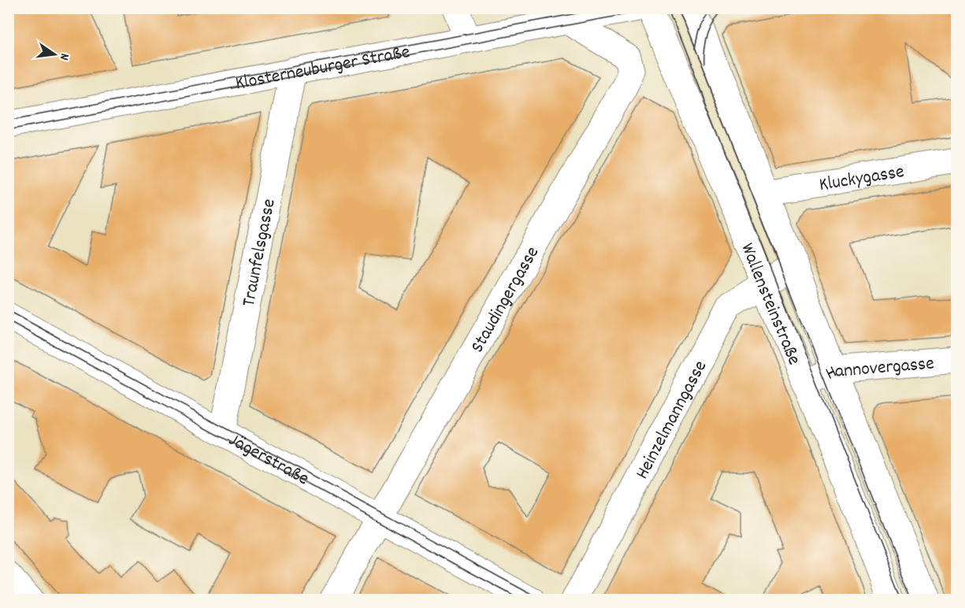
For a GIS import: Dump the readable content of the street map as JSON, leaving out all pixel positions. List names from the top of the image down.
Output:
{
  "streets": {
    "street": [
      "Klosterneuburger Straße",
      "Kluckygasse",
      "Traunfelsgasse",
      "Staudingergasse",
      "Wallensteinstraße",
      "Hannovergasse",
      "Heinzelmanngasse",
      "Jägerstraße"
    ]
  },
  "crossings": [
    ["Klosterneuburger Straße", "Traunfelsgasse"],
    ["Klosterneuburger Straße", "Staudingergasse"],
    ["Kluckygasse", "Wallensteinstraße"],
    ["Traunfelsgasse", "Jägerstraße"],
    ["Staudingergasse", "Jägerstraße"],
    ["Wallensteinstraße", "Hannovergasse"],
    ["Wallensteinstraße", "Heinzelmanngasse"]
  ],
  "north": "right"
}
